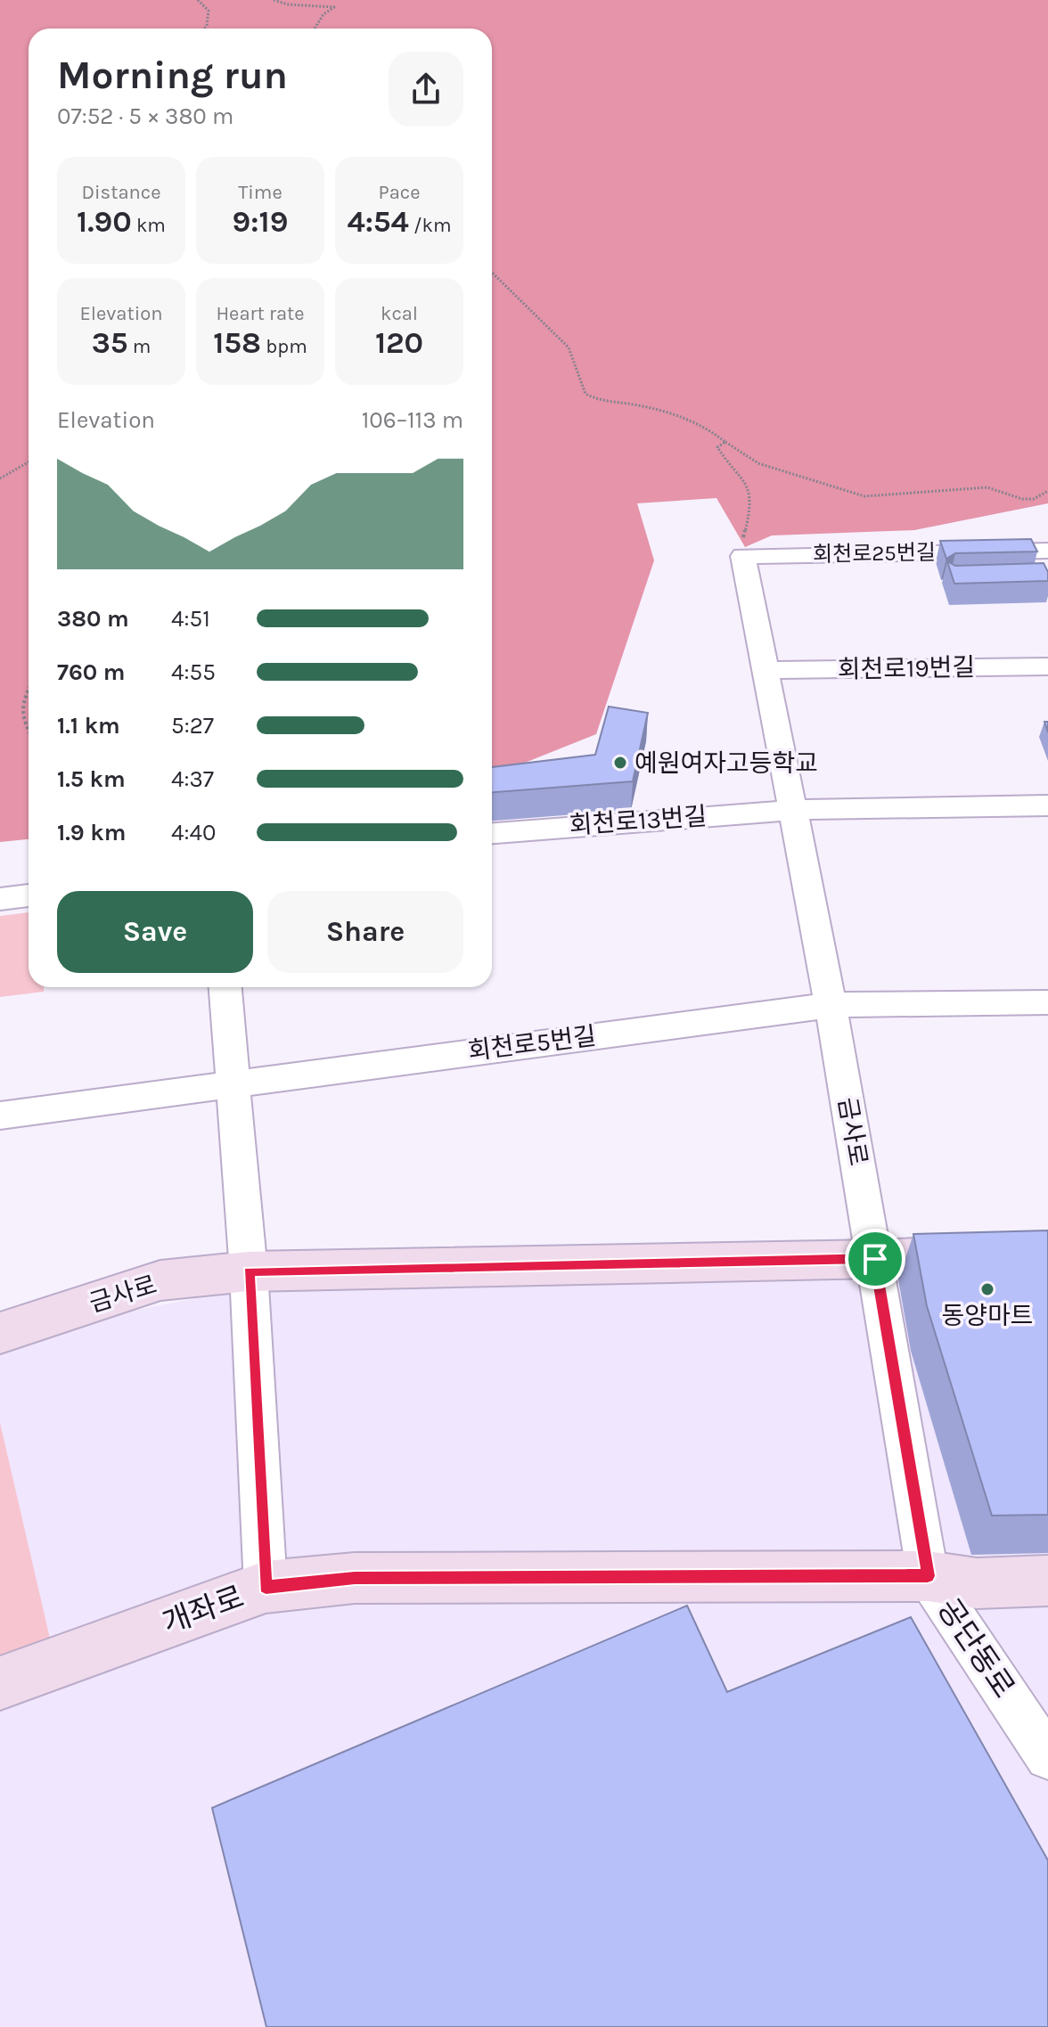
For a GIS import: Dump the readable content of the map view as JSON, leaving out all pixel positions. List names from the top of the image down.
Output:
{
  "streets": {
    "main road": ["금사로", "개좌로"],
    "street": [
      "회천로25번길",
      "회천로19번길",
      "회천로13번길",
      "회천로5번길",
      "공단동로"
    ]
  },
  "crossings": [
    ["회천로5번길", "금사로"],
    ["개좌로", "공단동로"]
  ],
  "places": ["예원여자고등학교", "동양마트"],
  "page": {
    "heading": ["Morning run", "07:52 · 5 × 380 m"],
    "stats": [
      ["Distance", "1.90 km"],
      ["Time", "9:19"],
      ["Pace", "4:54 /km"],
      ["Elevation", "35 m"],
      ["Heart rate", "158 bpm"],
      ["kcal", "120"]
    ],
    "chart": ["Elevation", "106–113 m"],
    "list": [
      {
        "name": "380 m",
        "note": "4:51"
      },
      {
        "name": "760 m",
        "note": "4:55"
      },
      {
        "name": "1.1 km",
        "note": "5:27"
      },
      {
        "name": "1.5 km",
        "note": "4:37"
      },
      {
        "name": "1.9 km",
        "note": "4:40"
      }
    ],
    "buttons": ["Save", "Share"]
  }
}
